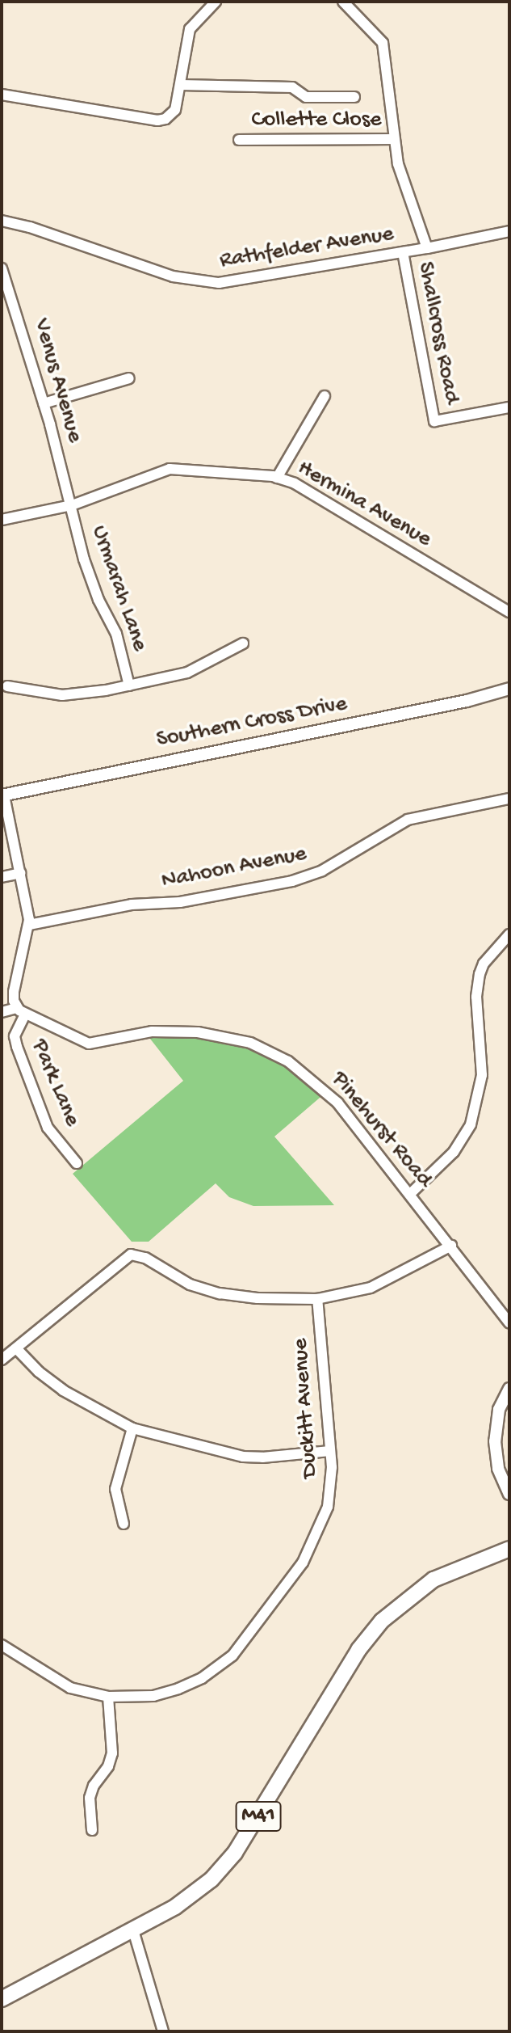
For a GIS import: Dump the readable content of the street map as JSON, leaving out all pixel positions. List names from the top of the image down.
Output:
{
  "streets": {
    "main road": ["M41"],
    "street": [
      "Collette Close",
      "Rathfelder Avenue",
      "Shallcross Road",
      "Venus Avenue",
      "Hermina Avenue",
      "Urmarah Lane",
      "Southern Cross Drive",
      "Nahoon Avenue",
      "Park Lane",
      "Pinehurst Road",
      "Duckitt Avenue"
    ]
  },
  "crossings": [
    ["Rathfelder Avenue", "Shallcross Road"],
    ["Venus Avenue", "Hermina Avenue"],
    ["Venus Avenue", "Urmarah Lane"],
    ["Hermina Avenue", "Urmarah Lane"],
    ["Park Lane", "Pinehurst Road"]
  ]
}
